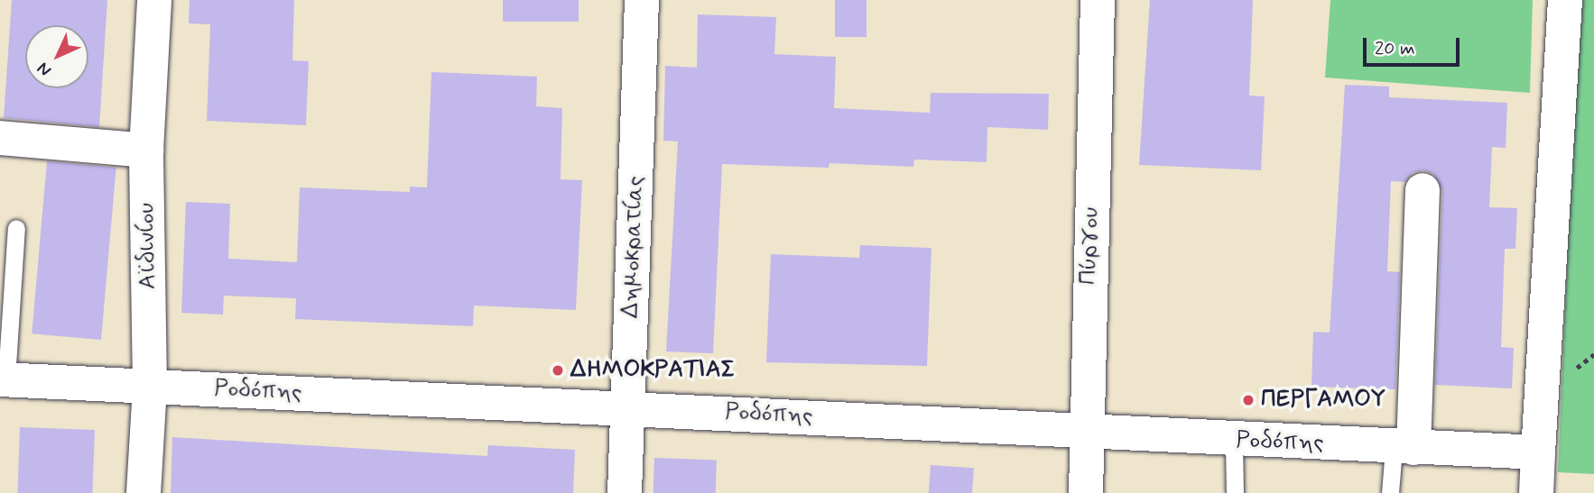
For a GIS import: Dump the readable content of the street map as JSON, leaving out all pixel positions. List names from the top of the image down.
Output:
{
  "streets": {
    "street": [
      "Αϊδινίου",
      "Πύργου",
      "Δημοκρατίας",
      "Ροδόπης"
    ]
  },
  "crossings": [
    ["Αϊδινίου", "Ροδόπης"],
    ["Πύργου", "Ροδόπης"],
    ["Δημοκρατίας", "Ροδόπης"]
  ],
  "places": ["ΔΗΜΟΚΡΑΤΙΑΣ", "ΠΕΡΓΑΜΟΥ"],
  "scale_bar": "20 m",
  "north": "bottom left"
}
